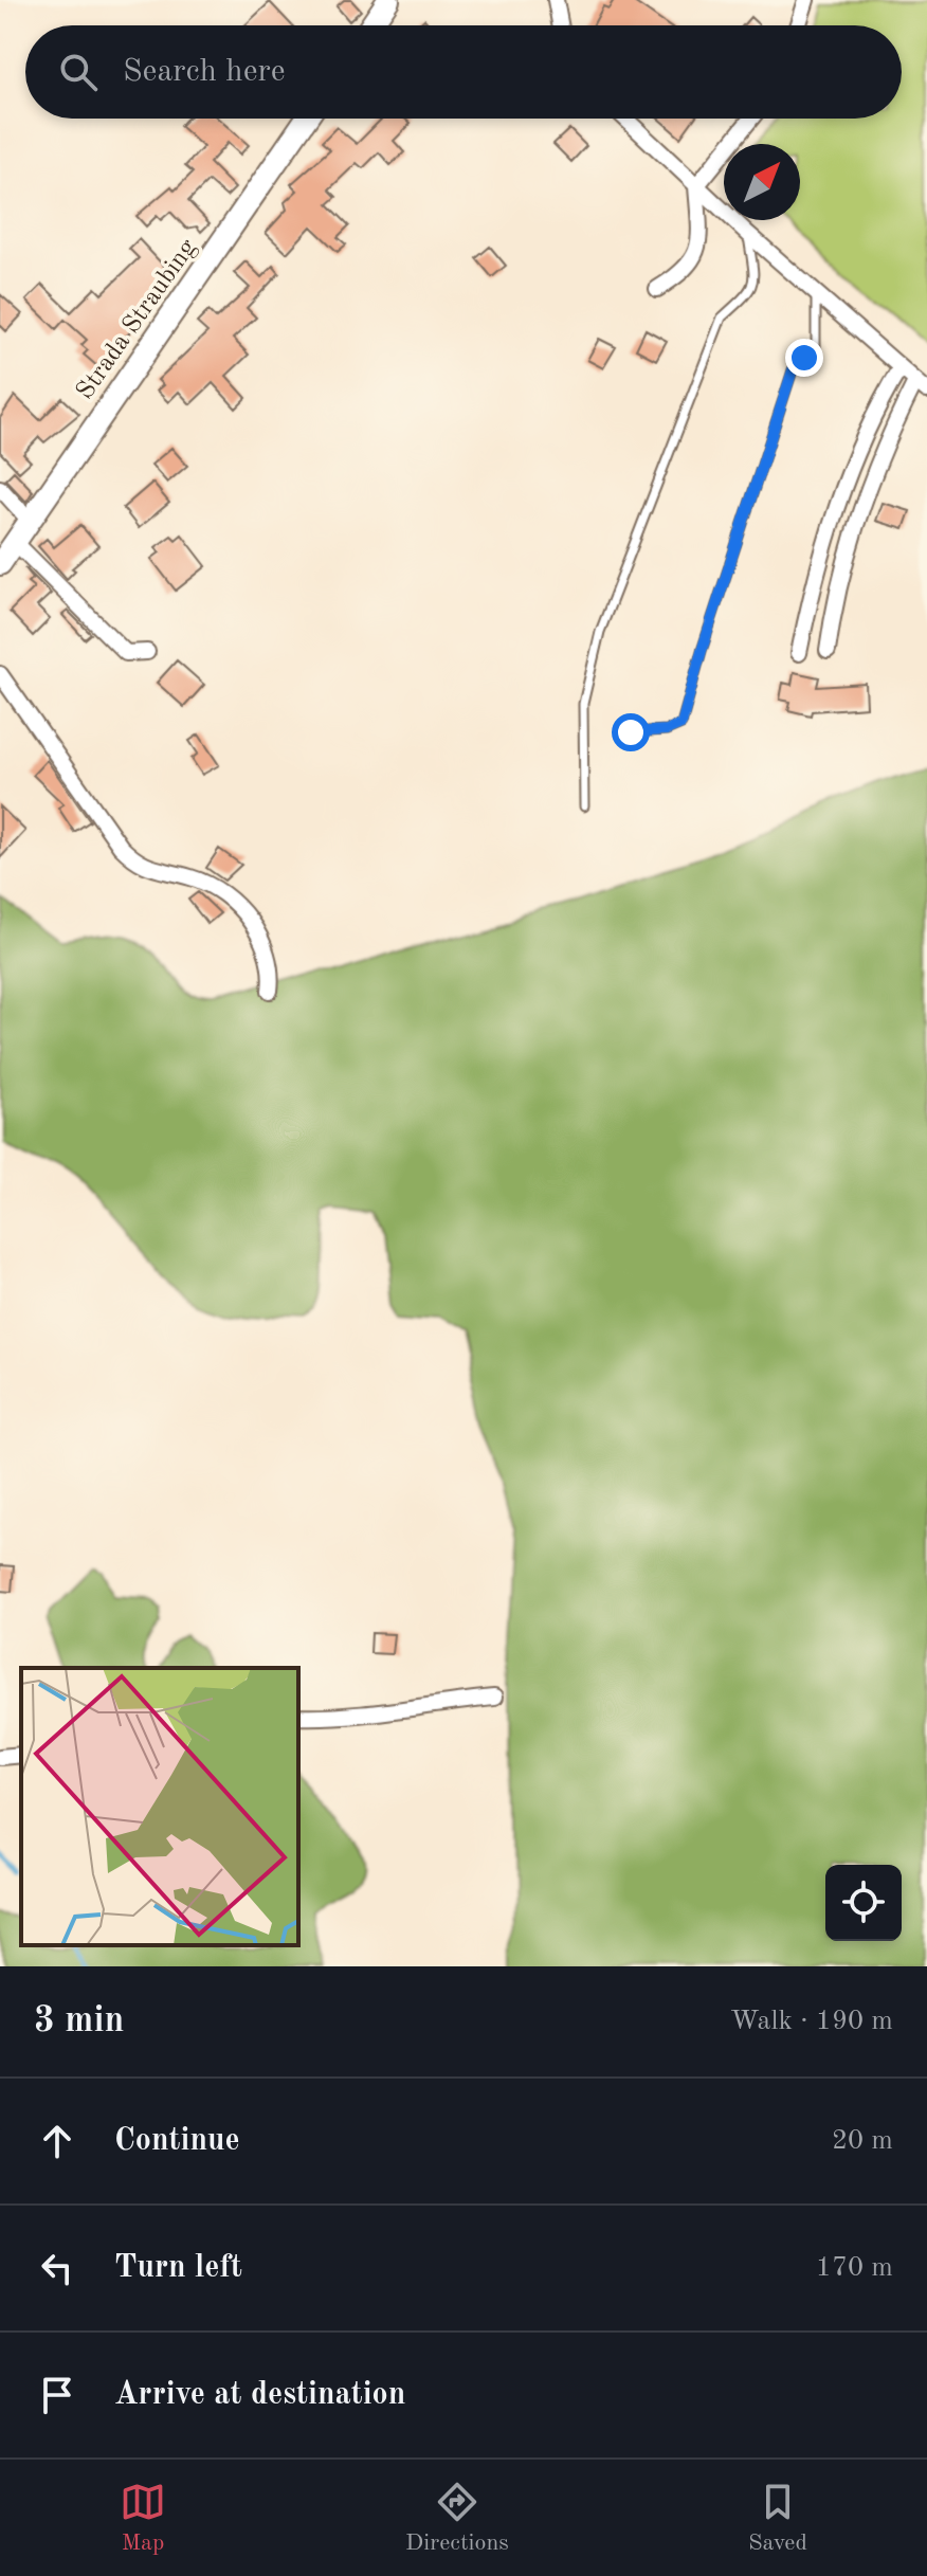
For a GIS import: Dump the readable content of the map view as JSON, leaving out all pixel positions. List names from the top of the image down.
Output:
{
  "streets": {
    "main road": ["Strada Straubing"]
  },
  "north": "top right",
  "page": {
    "search": "Search here",
    "heading": ["3 min", "Walk · 190 m"],
    "list": [
      ["Continue", "20 m"],
      ["Turn left", "170 m"],
      "Arrive at destination"
    ],
    "nav": ["Map", "Directions", "Saved"]
  }
}
